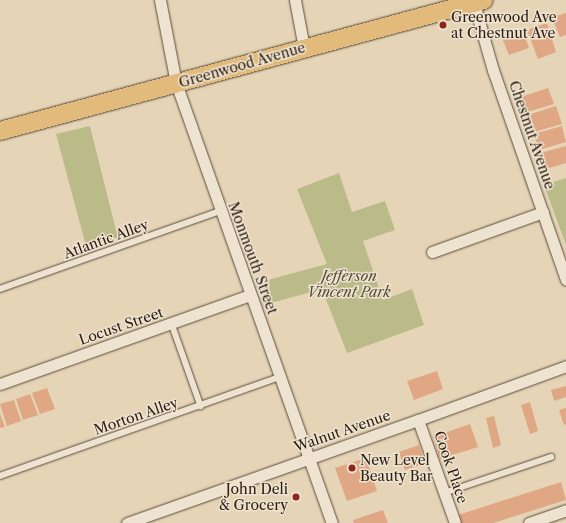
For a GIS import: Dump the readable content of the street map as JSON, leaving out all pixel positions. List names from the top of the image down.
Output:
{
  "streets": {
    "main road": ["Greenwood Avenue"],
    "street": [
      "Chestnut Avenue",
      "Monmouth Street",
      "Locust Street",
      "Walnut Avenue",
      "Cook Place"
    ],
    "lane": ["Atlantic Alley", "Morton Alley"]
  },
  "crossings": [
    ["Greenwood Avenue", "Chestnut Avenue"],
    ["Greenwood Avenue", "Monmouth Street"],
    ["Atlantic Alley", "Monmouth Street"],
    ["Monmouth Street", "Locust Street"],
    ["Monmouth Street", "Morton Alley"],
    ["Monmouth Street", "Walnut Avenue"],
    ["Walnut Avenue", "Cook Place"]
  ],
  "parks": ["Jefferson Vincent Park"],
  "places": ["Greenwood Ave at Chestnut Ave", "New Level Beauty Bar", "John Deli & Grocery"]
}
